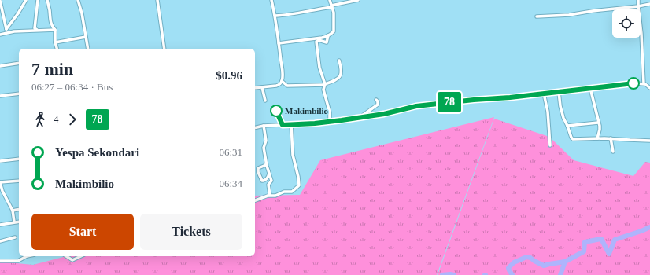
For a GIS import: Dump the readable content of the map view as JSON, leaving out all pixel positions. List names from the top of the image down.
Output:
{
  "places": ["Makimbilio"],
  "lines": ["bus line 78"],
  "page": {
    "on_map": "78",
    "heading": ["7 min", "06:27 – 06:34 · Bus", "$0.96"],
    "legs": ["4", "78"],
    "list": [
      {
        "name": "Yespa Sekondari",
        "value": "06:31"
      },
      {
        "name": "Makimbilio",
        "value": "06:34"
      }
    ],
    "buttons": ["Start", "Tickets"]
  }
}
